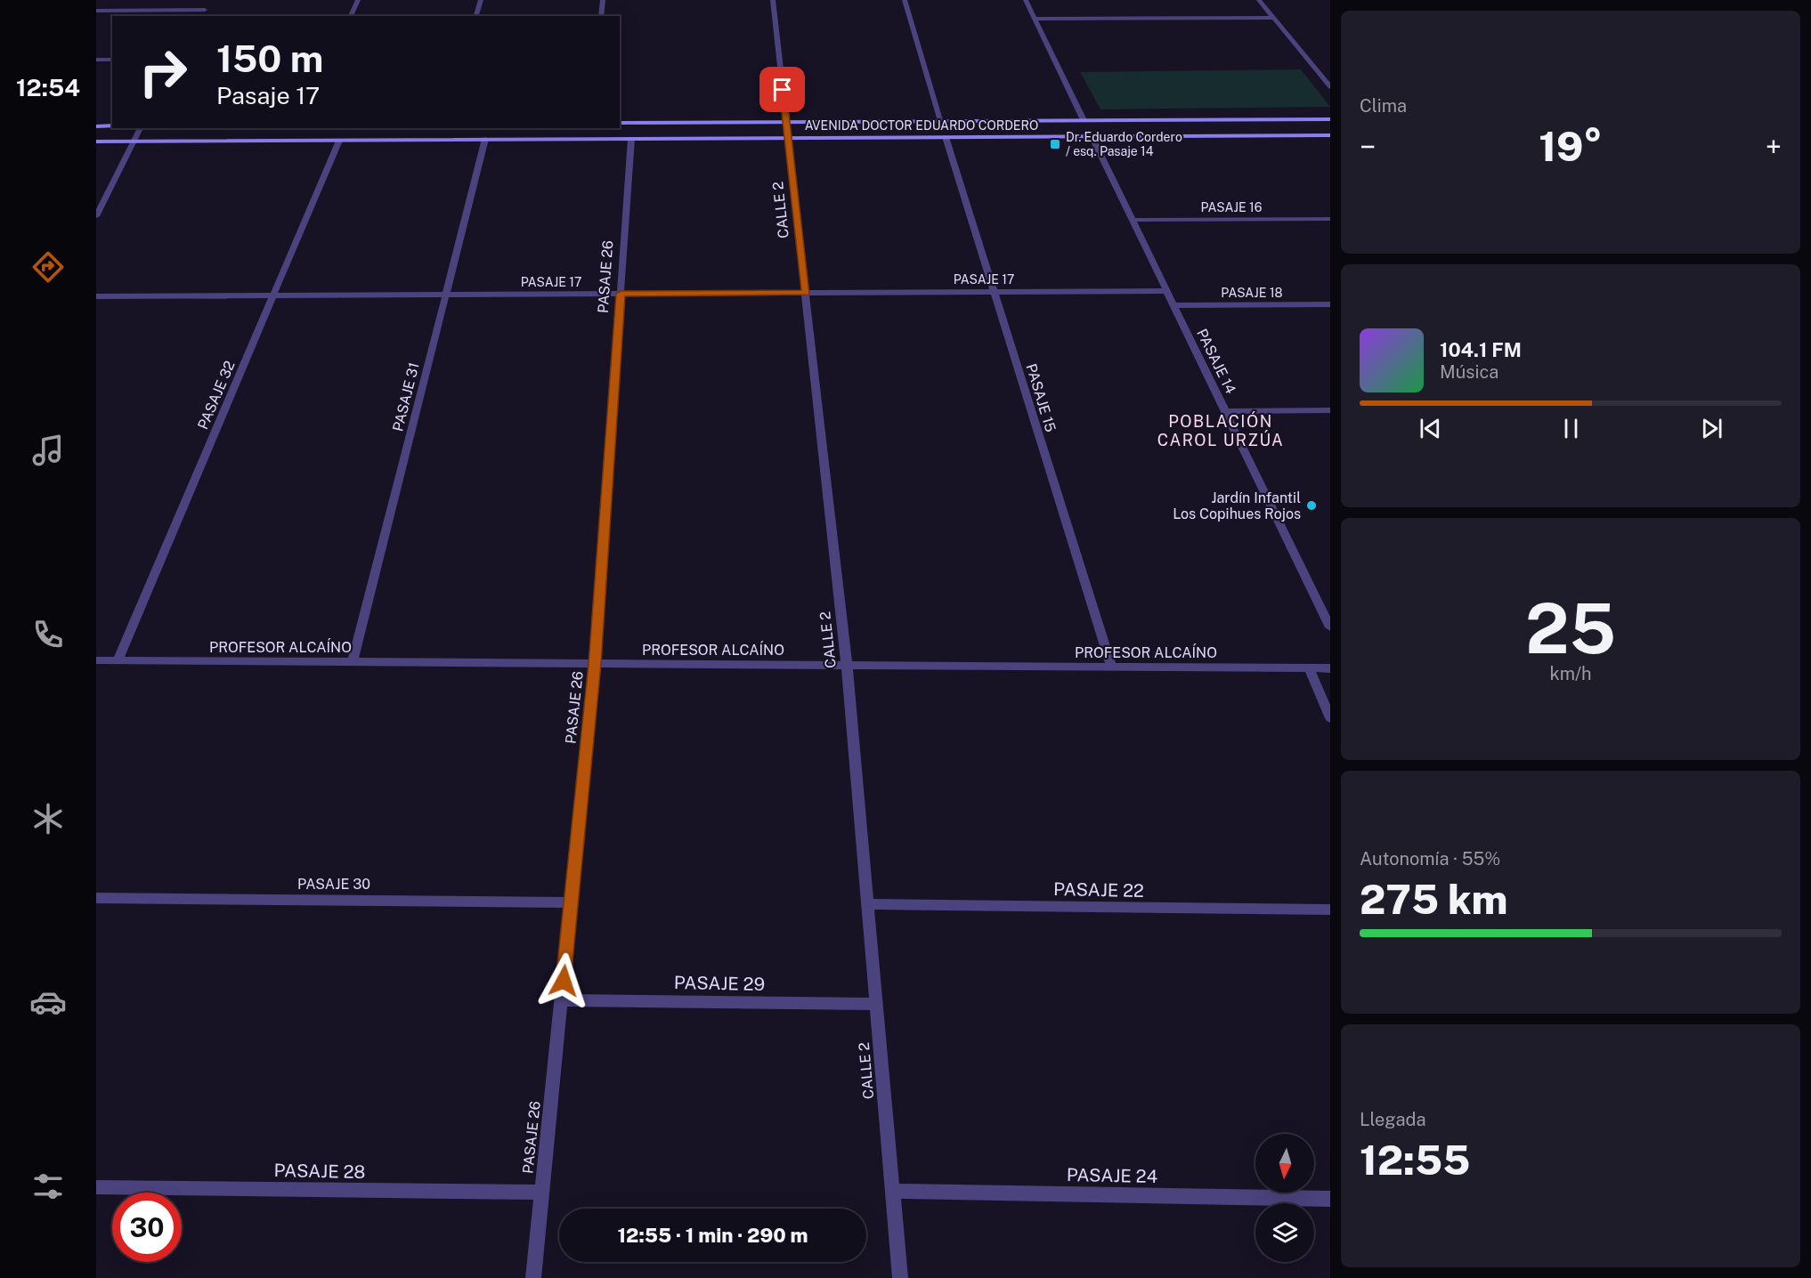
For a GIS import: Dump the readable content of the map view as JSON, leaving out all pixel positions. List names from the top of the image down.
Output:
{
  "streets": {
    "street": [
      "AVENIDA DOCTOR EDUARDO CORDERO",
      "PASAJE 16",
      "CALLE 2",
      "PASAJE 26",
      "PASAJE 17",
      "PASAJE 18",
      "PASAJE 14",
      "PASAJE 32",
      "PASAJE 31",
      "PASAJE 15",
      "PROFESOR ALCAÍNO",
      "PASAJE 30",
      "PASAJE 22",
      "PASAJE 29",
      "PASAJE 28",
      "PASAJE 24"
    ]
  },
  "crossings": [
    ["AVENIDA DOCTOR EDUARDO CORDERO", "CALLE 2"],
    ["AVENIDA DOCTOR EDUARDO CORDERO", "PASAJE 26"],
    ["AVENIDA DOCTOR EDUARDO CORDERO", "PASAJE 14"],
    ["AVENIDA DOCTOR EDUARDO CORDERO", "PASAJE 32"],
    ["AVENIDA DOCTOR EDUARDO CORDERO", "PASAJE 31"],
    ["AVENIDA DOCTOR EDUARDO CORDERO", "PASAJE 15"],
    ["PASAJE 16", "PASAJE 14"],
    ["CALLE 2", "PASAJE 17"],
    ["CALLE 2", "PROFESOR ALCAÍNO"],
    ["CALLE 2", "PASAJE 22"],
    ["CALLE 2", "PASAJE 29"],
    ["CALLE 2", "PASAJE 24"],
    ["PASAJE 26", "PASAJE 17"],
    ["PASAJE 26", "PROFESOR ALCAÍNO"],
    ["PASAJE 26", "PASAJE 30"],
    ["PASAJE 26", "PASAJE 29"],
    ["PASAJE 26", "PASAJE 28"],
    ["PASAJE 17", "PASAJE 14"],
    ["PASAJE 17", "PASAJE 32"],
    ["PASAJE 17", "PASAJE 31"],
    ["PASAJE 17", "PASAJE 15"],
    ["PASAJE 18", "PASAJE 14"],
    ["PASAJE 32", "PROFESOR ALCAÍNO"],
    ["PASAJE 31", "PROFESOR ALCAÍNO"],
    ["PASAJE 15", "PROFESOR ALCAÍNO"]
  ],
  "districts": ["POBLACIÓN CAROL URZÚA"],
  "places": {
    "transit": ["Dr. Eduardo Cordero / esq. Pasaje 14"],
    "other": ["Jardín Infantil Los Copihues Rojos"]
  },
  "north": "bottom",
  "page": {
    "tabs": "12:54",
    "tile": [
      "Clima",
      ["25", "km/h"],
      ["Autonomía · 55%", "275 km"],
      ["Llegada", "12:55"]
    ],
    "turn": ["150 m", "Pasaje 17"],
    "heat": ["−", "19°", "+"],
    "song": ["104.1 FM", "Música"],
    "limit": "30",
    "trip": "12:55 · 1 min · 290 m"
  }
}
